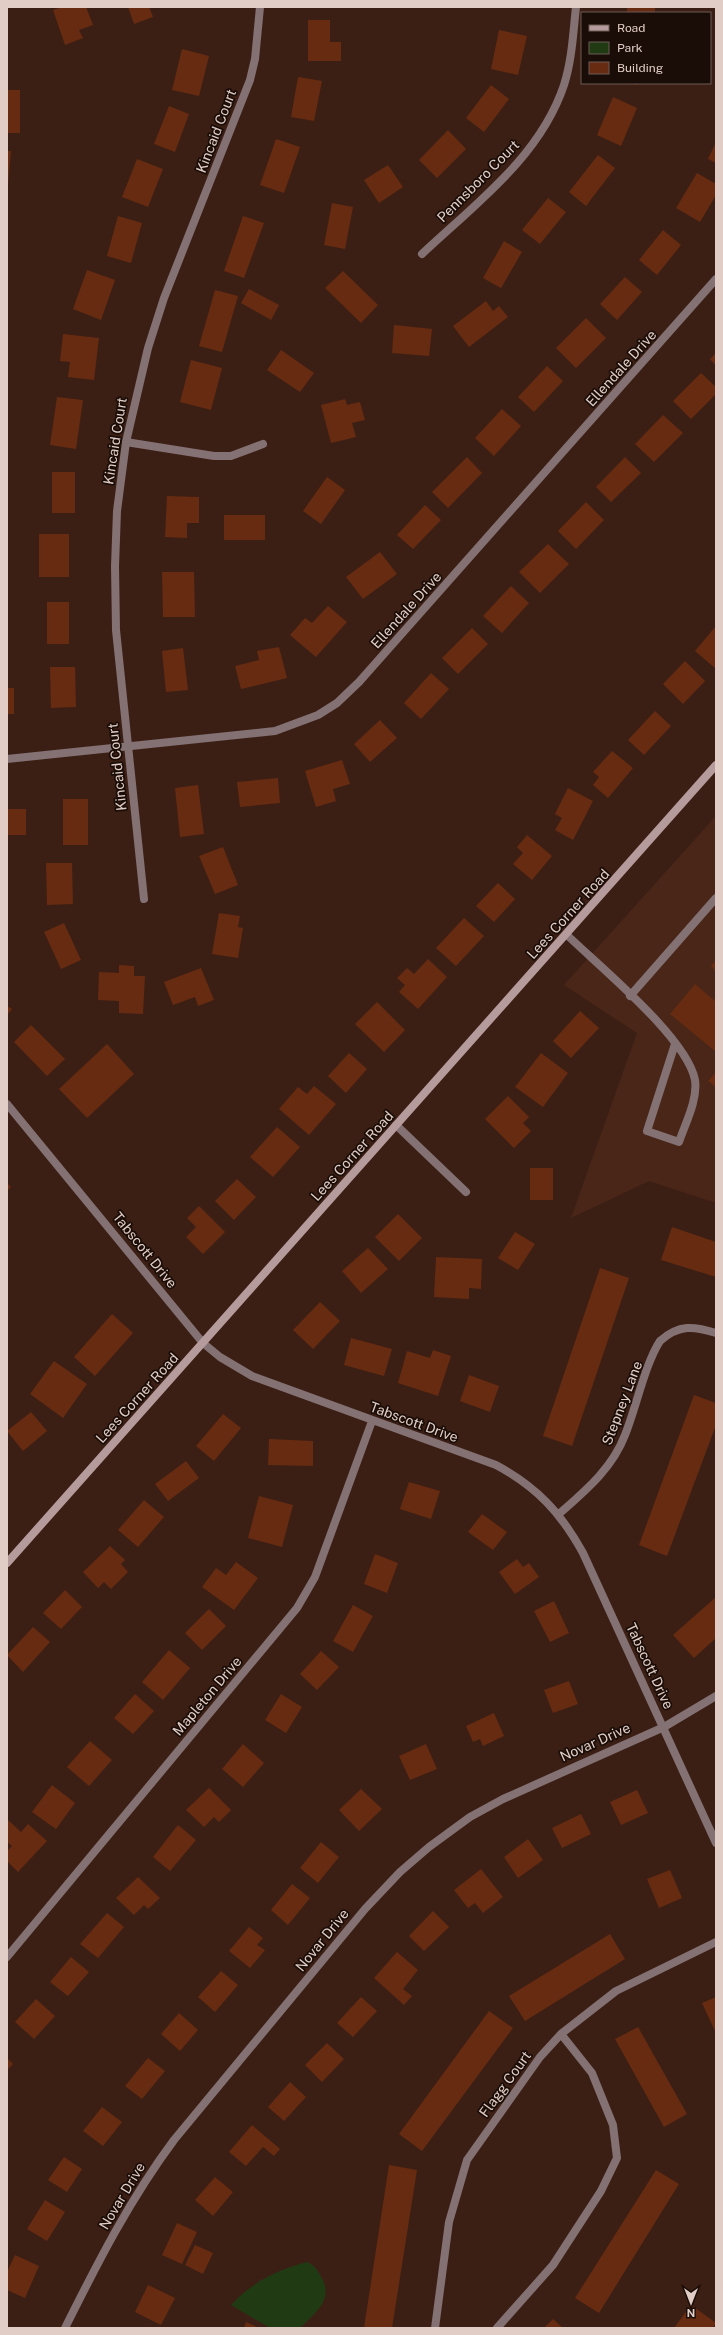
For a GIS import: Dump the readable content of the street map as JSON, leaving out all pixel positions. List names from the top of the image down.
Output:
{
  "streets": {
    "street": [
      "Kincaid Court",
      "Pennsboro Court",
      "Ellendale Drive",
      "Lees Corner Road",
      "Tabscott Drive",
      "Stepney Lane",
      "Mapleton Drive",
      "Novar Drive",
      "Flagg Court"
    ]
  },
  "crossings": [
    ["Kincaid Court", "Ellendale Drive"],
    ["Lees Corner Road", "Tabscott Drive"],
    ["Tabscott Drive", "Stepney Lane"],
    ["Tabscott Drive", "Mapleton Drive"],
    ["Tabscott Drive", "Novar Drive"]
  ],
  "legend": ["Road", "Park", "Building"],
  "north": "bottom"
}
